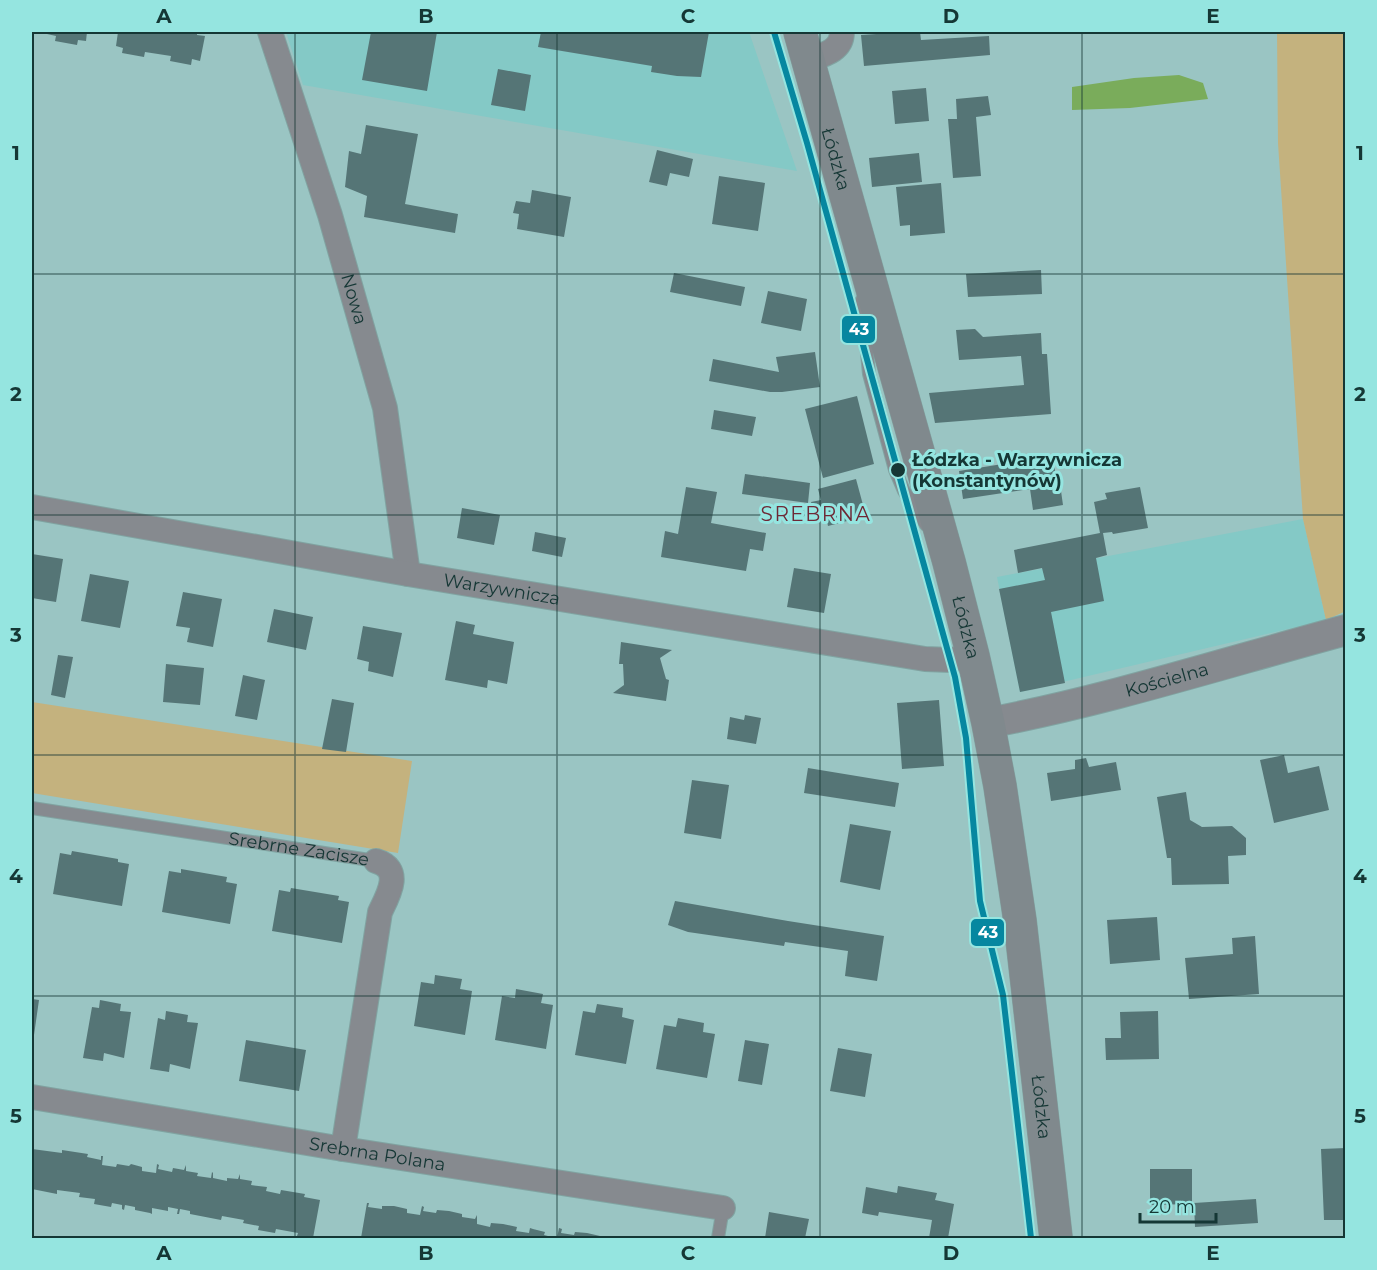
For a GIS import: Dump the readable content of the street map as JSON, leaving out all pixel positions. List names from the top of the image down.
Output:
{
  "streets": {
    "main road": ["Łódzka"],
    "street": [
      "Nowa",
      "Warzywnicza",
      "Kościelna",
      "Srebrne Zacisze",
      "Srebrna Polana"
    ]
  },
  "crossings": [
    ["Łódzka", "Warzywnicza"],
    ["Łódzka", "Kościelna"],
    ["Nowa", "Warzywnicza"],
    ["Srebrne Zacisze", "Srebrna Polana"]
  ],
  "districts": ["SREBRNA"],
  "places": ["Łódzka - Warzywnicza (Konstantynów)"],
  "lines": ["transit line 43"],
  "scale_bar": "20 m",
  "grid": {
    "columns": [
      "A",
      "B",
      "C",
      "D",
      "E"
    ],
    "rows": [
      "1",
      "2",
      "3",
      "4",
      "5"
    ]
  }
}
